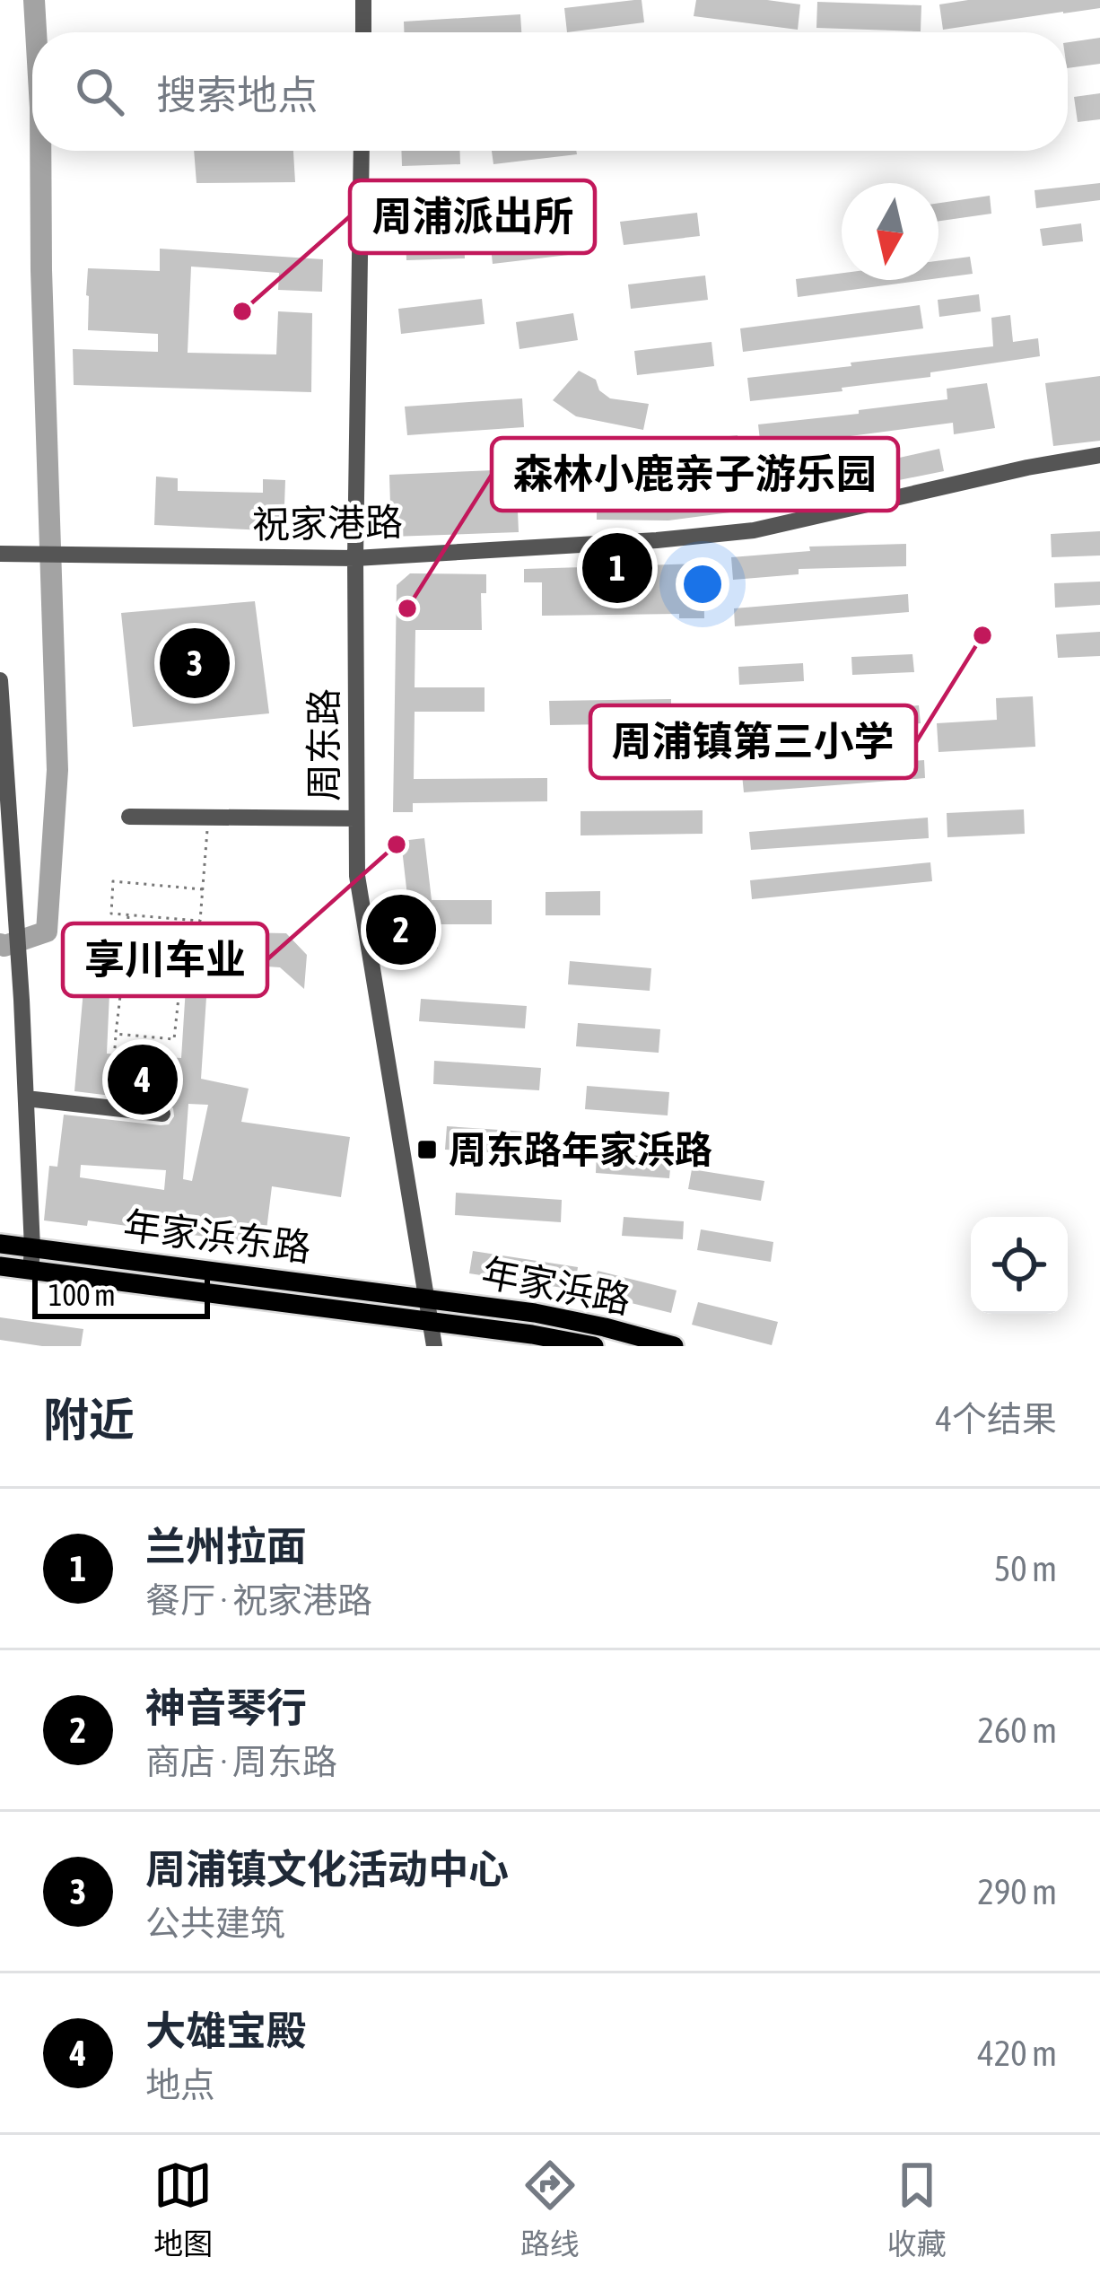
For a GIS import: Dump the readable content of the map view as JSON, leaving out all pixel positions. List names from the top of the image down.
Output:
{
  "streets": {
    "main road": ["年家浜东路", "年家浜路"],
    "street": ["祝家港路", "周东路"]
  },
  "crossings": [
    ["祝家港路", "周东路"],
    ["周东路", "年家浜东路"],
    ["周东路", "年家浜路"],
    ["年家浜东路", "年家浜路"]
  ],
  "places": {
    "other": [
      "周浦派出所",
      "森林小鹿亲子游乐园",
      "周浦镇第三小学",
      "享川车业"
    ],
    "transit": ["周东路年家浜路"]
  },
  "scale_bar": "100 m",
  "north": "bottom",
  "page": {
    "search": "搜索地点",
    "pins": [
      "1",
      "3",
      "2",
      "4"
    ],
    "scale": "100 m",
    "heading": ["附近", "4个结果"],
    "list": [
      {
        "mark": "1",
        "name": "兰州拉面",
        "note": "餐厅 · 祝家港路",
        "value": "50 m"
      },
      {
        "mark": "2",
        "name": "神音琴行",
        "note": "商店 · 周东路",
        "value": "260 m"
      },
      {
        "mark": "3",
        "name": "周浦镇文化活动中心",
        "note": "公共建筑",
        "value": "290 m"
      },
      {
        "mark": "4",
        "name": "大雄宝殿",
        "note": "地点",
        "value": "420 m"
      }
    ],
    "nav": ["地图", "路线", "收藏"]
  }
}
